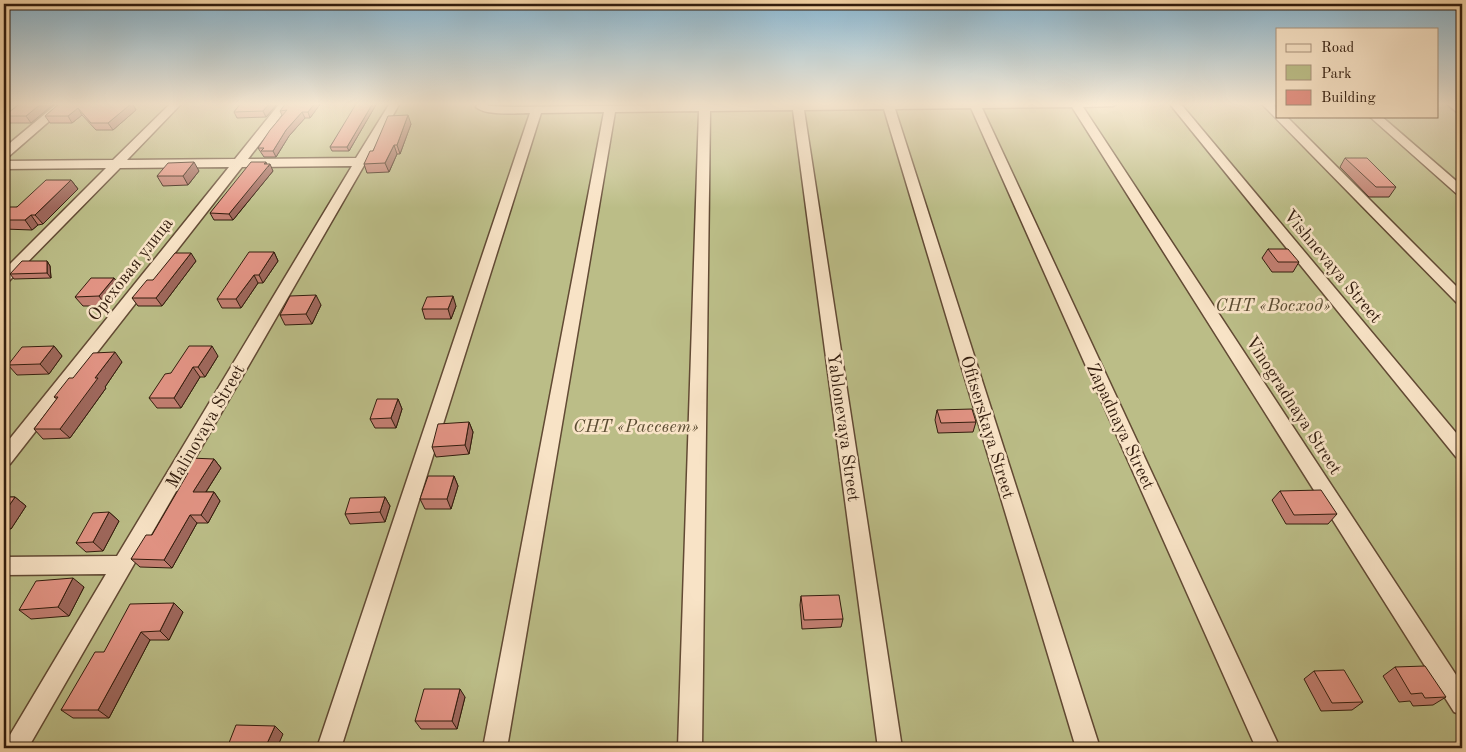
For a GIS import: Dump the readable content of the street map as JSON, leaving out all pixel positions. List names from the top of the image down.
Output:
{
  "streets": {
    "street": [
      "Vishnevaya Street",
      "Ореховая улица",
      "Vinogradnaya Street",
      "Malinovaya Street",
      "Zapadnaya Street",
      "Yablonevaya Street",
      "Ofitserskaya Street"
    ]
  },
  "parks": ["СНТ «Восход»", "СНТ «Рассвет»"],
  "legend": ["Road", "Park", "Building"]
}
